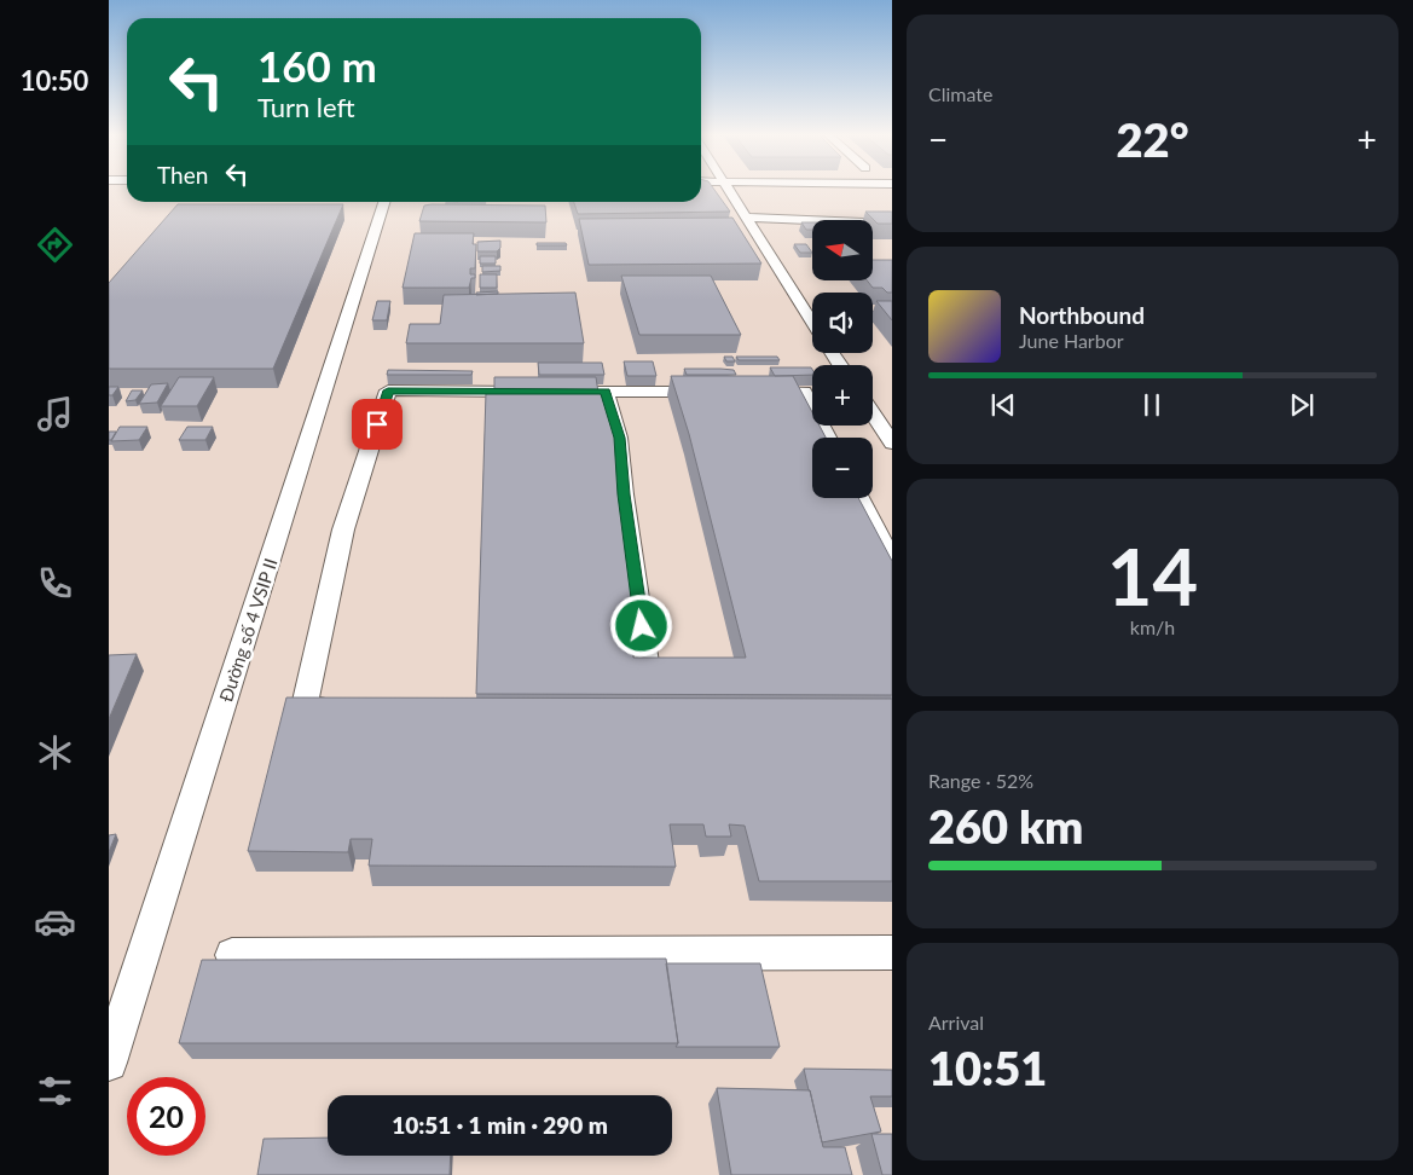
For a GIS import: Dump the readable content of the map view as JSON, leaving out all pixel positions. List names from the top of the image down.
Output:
{
  "streets": {
    "street": ["Đường số 4 VSIP II"]
  },
  "north": "left",
  "page": {
    "tabs": "10:50",
    "tile": [
      "Climate",
      ["14", "km/h"],
      ["Range · 52%", "260 km"],
      ["Arrival", "10:51"]
    ],
    "turn": ["160 m", "Turn left"],
    "heat": ["−", "22°", "+"],
    "then": "Then",
    "map_buttons": ["+", "−"],
    "song": ["Northbound", "June Harbor"],
    "limit": "20",
    "trip": "10:51 · 1 min · 290 m"
  }
}
